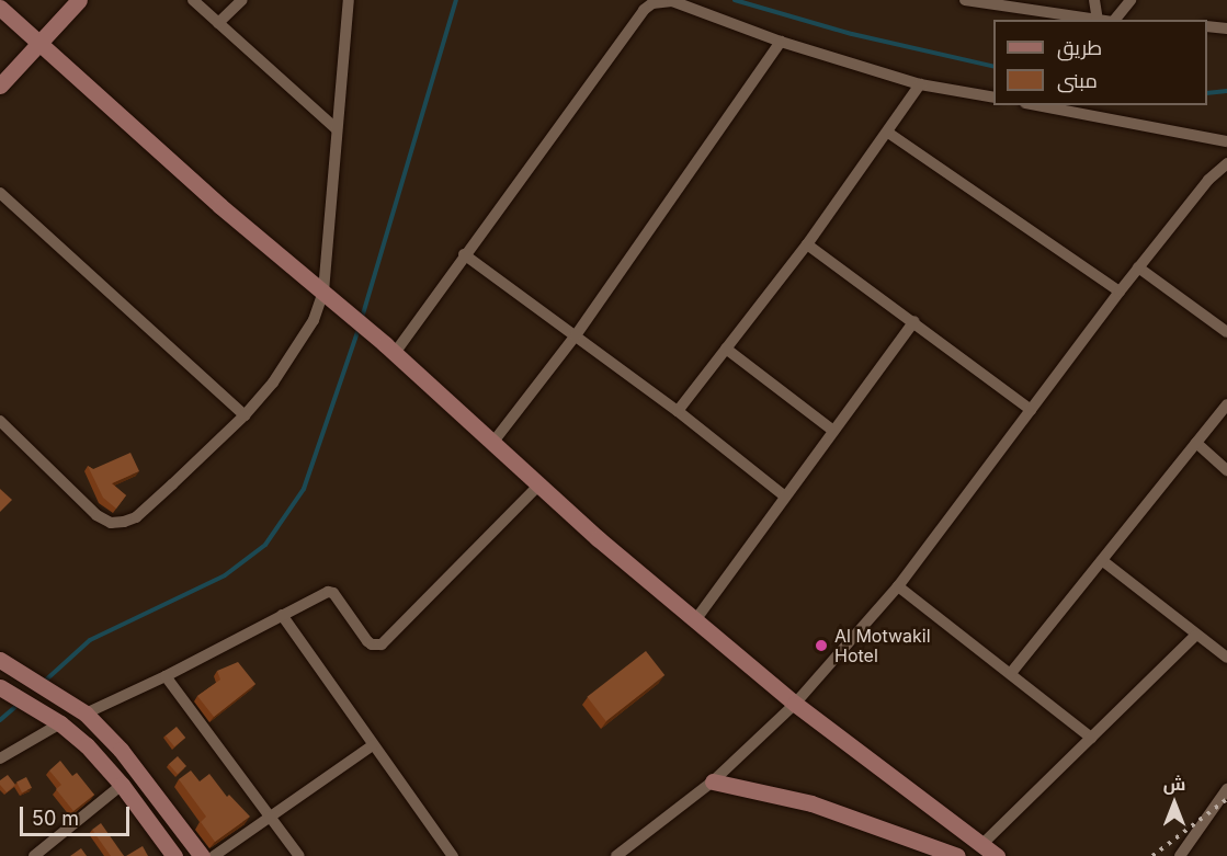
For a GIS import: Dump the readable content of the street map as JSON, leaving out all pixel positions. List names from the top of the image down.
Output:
{
  "places": ["Al Motwakil Hotel"],
  "legend": ["طريق", "مبنى"],
  "scale_bar": "50 m",
  "north": "top"
}
